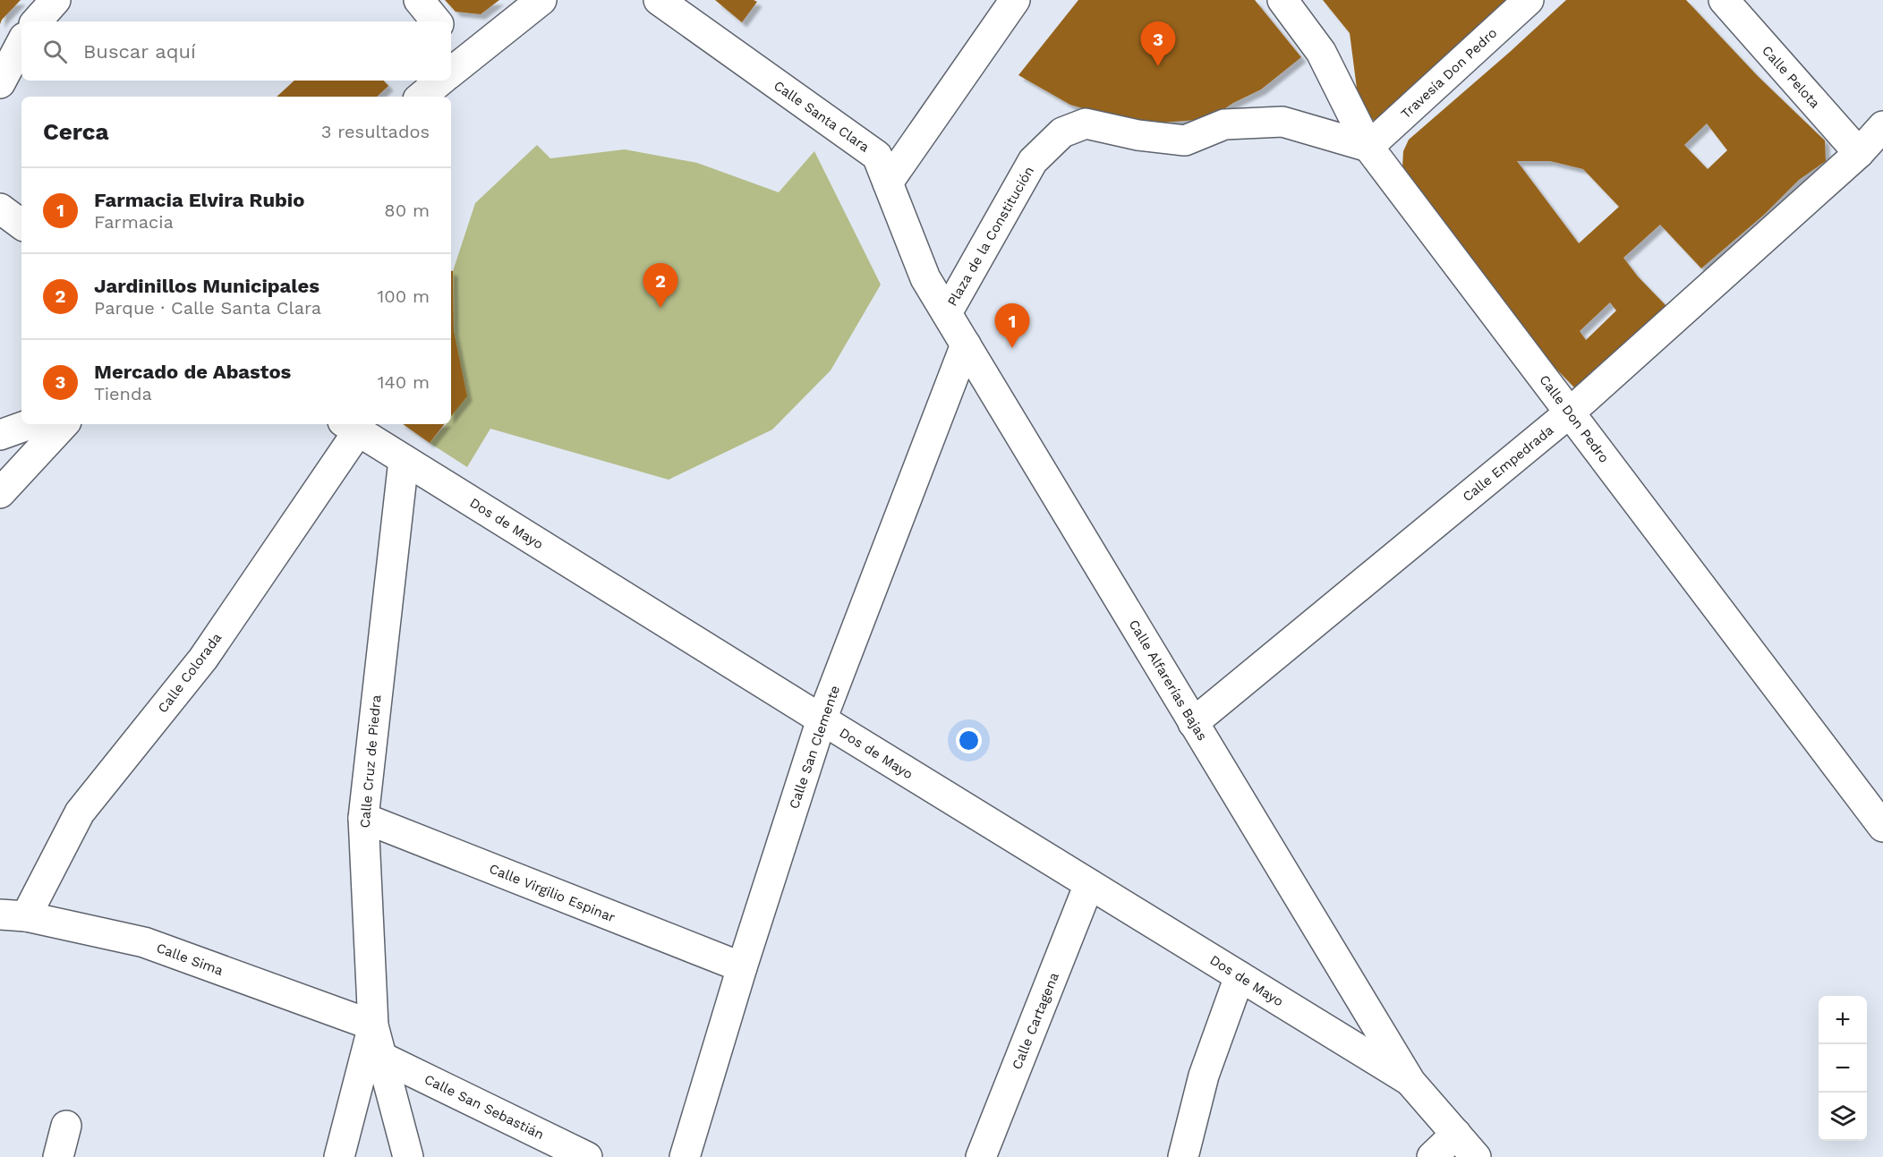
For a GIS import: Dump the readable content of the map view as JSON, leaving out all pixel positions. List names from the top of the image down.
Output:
{
  "streets": {
    "street": [
      "Travesía Don Pedro",
      "Calle Pelota",
      "Calle Santa Clara",
      "Plaza de la Constitución",
      "Calle Don Pedro",
      "Calle Empedrada",
      "Dos de Mayo",
      "Calle Colorada",
      "Calle Alfarerías Bajas",
      "Calle San Clemente",
      "Calle Cruz de Piedra",
      "Calle Virgilio Espinar",
      "Calle Sima",
      "Calle Cartagena",
      "Calle San Sebastián"
    ]
  },
  "crossings": [
    ["Travesía Don Pedro", "Plaza de la Constitución"],
    ["Travesía Don Pedro", "Calle Don Pedro"],
    ["Calle Pelota", "Calle Empedrada"],
    ["Calle Santa Clara", "Calle Alfarerías Bajas"],
    ["Plaza de la Constitución", "Calle Don Pedro"],
    ["Plaza de la Constitución", "Calle Alfarerías Bajas"],
    ["Calle Don Pedro", "Calle Empedrada"],
    ["Calle Empedrada", "Calle Alfarerías Bajas"],
    ["Dos de Mayo", "Calle Colorada"],
    ["Dos de Mayo", "Calle Alfarerías Bajas"],
    ["Dos de Mayo", "Calle San Clemente"],
    ["Dos de Mayo", "Calle Cruz de Piedra"],
    ["Dos de Mayo", "Calle Cartagena"],
    ["Calle Colorada", "Calle Sima"],
    ["Calle Alfarerías Bajas", "Calle San Clemente"],
    ["Calle San Clemente", "Calle Virgilio Espinar"],
    ["Calle Cruz de Piedra", "Calle Virgilio Espinar"],
    ["Calle Cruz de Piedra", "Calle Sima"],
    ["Calle Cruz de Piedra", "Calle San Sebastián"]
  ],
  "page": {
    "pins": ["3", "2", "1"],
    "search": "Buscar aquí",
    "heading": ["Cerca", "3 resultados"],
    "list": [
      {
        "mark": "1",
        "name": "Farmacia Elvira Rubio",
        "note": "Farmacia",
        "value": "80 m"
      },
      {
        "mark": "2",
        "name": "Jardinillos Municipales",
        "note": "Parque · Calle Santa Clara",
        "value": "100 m"
      },
      {
        "mark": "3",
        "name": "Mercado de Abastos",
        "note": "Tienda",
        "value": "140 m"
      }
    ],
    "map_buttons": ["+", "−"]
  }
}
